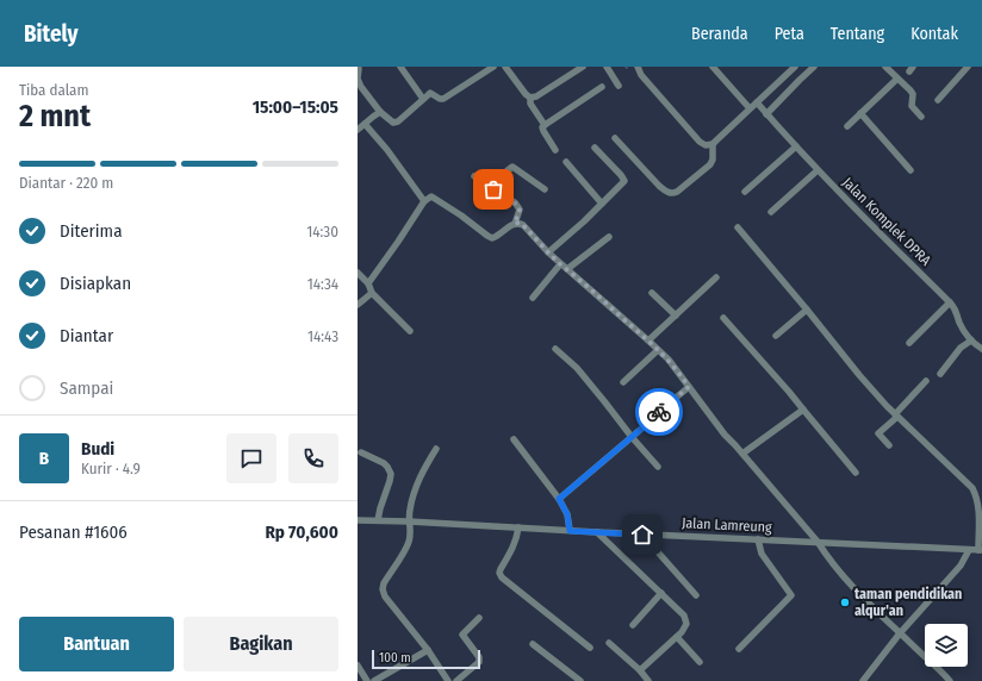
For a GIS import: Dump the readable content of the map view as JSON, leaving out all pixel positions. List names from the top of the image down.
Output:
{
  "streets": {
    "street": ["Jalan Komplek DPRA", "Jalan Lamreung"]
  },
  "places": ["taman pendidikan alqur'an"],
  "scale_bar": "100 m",
  "page": {
    "header": "Bitely",
    "nav": [
      "Beranda",
      "Peta",
      "Tentang",
      "Kontak"
    ],
    "heading": ["2 mnt", "Tiba dalam", "15:00–15:05"],
    "panel": [
      "Budi",
      "Kurir · 4.9",
      "Pesanan #1606",
      "Rp 70,600"
    ],
    "bar": "Diantar · 220 m",
    "list": [
      ["Diterima", "14:30"],
      ["Disiapkan", "14:34"],
      ["Diantar", "14:43"],
      "Sampai"
    ],
    "round": "B",
    "buttons": ["Bantuan", "Bagikan"],
    "scale": "100 m"
  }
}
